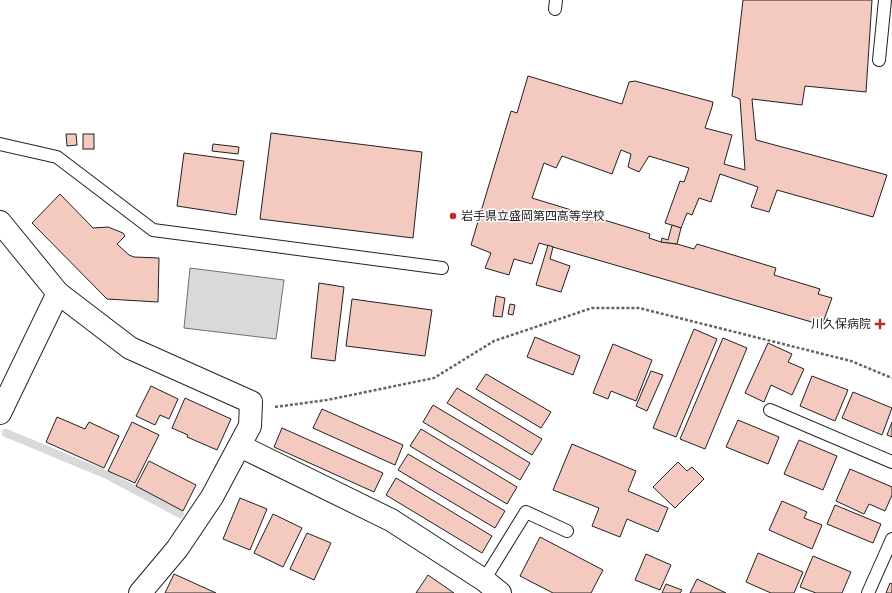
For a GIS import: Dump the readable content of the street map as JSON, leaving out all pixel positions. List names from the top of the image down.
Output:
{
  "places": {
    "other": ["岩手県立盛岡第四高等学校"],
    "health": ["川久保病院"]
  }
}
